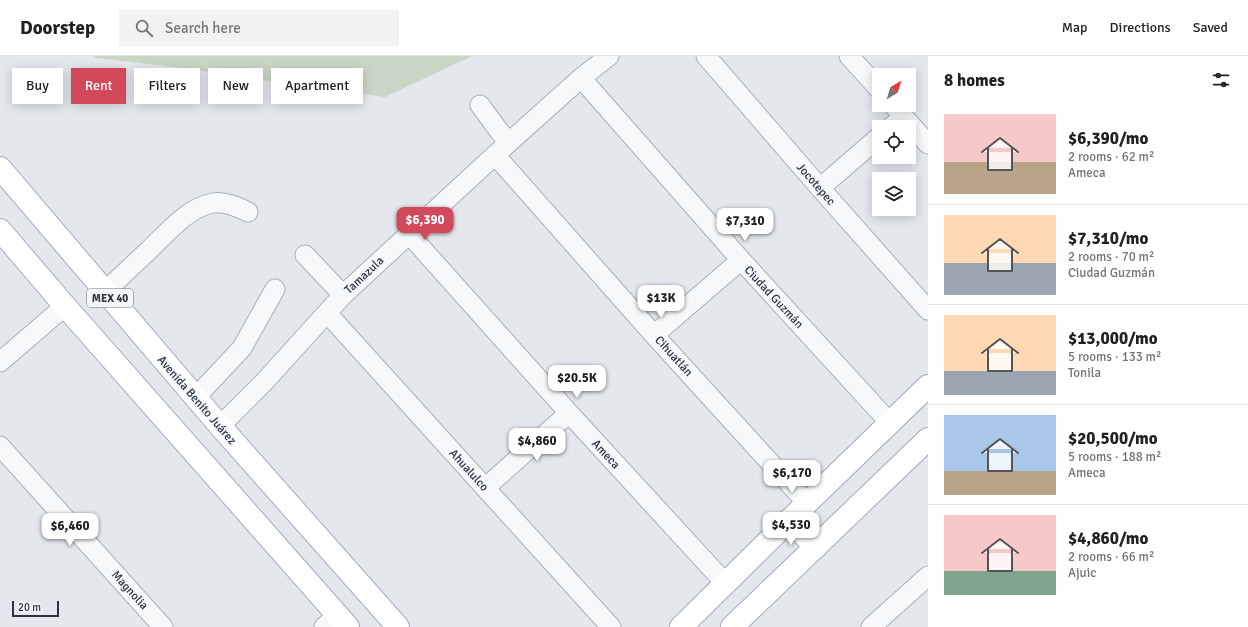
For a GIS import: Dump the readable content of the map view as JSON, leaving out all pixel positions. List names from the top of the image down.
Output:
{
  "streets": {
    "main road": ["MEX 40", "Avenida Benito Juárez"],
    "street": [
      "Jocotepec",
      "Tamazula",
      "Ciudad Guzmán",
      "Cihuatlán",
      "Ameca",
      "Ahualulco",
      "Magnolia"
    ]
  },
  "crossings": [
    ["Tamazula", "Ciudad Guzmán"],
    ["Tamazula", "Cihuatlán"],
    ["Tamazula", "Avenida Benito Juárez"],
    ["Tamazula", "Ameca"],
    ["Tamazula", "Ahualulco"]
  ],
  "scale_bar": "20 m",
  "north": "top right",
  "page": {
    "header": "Doorstep",
    "search": "Search here",
    "nav": ["Map", "Directions", "Saved"],
    "heading": "8 homes",
    "chip": [
      "Buy",
      "Rent",
      "Filters",
      "New",
      "Apartment"
    ],
    "list": [
      {
        "name": "$6,390/mo",
        "note": "2 rooms · 62 m² · Ameca"
      },
      {
        "name": "$7,310/mo",
        "note": "2 rooms · 70 m² · Ciudad Guzmán"
      },
      {
        "name": "$13,000/mo",
        "note": "5 rooms · 133 m² · Tonila"
      },
      {
        "name": "$20,500/mo",
        "note": "5 rooms · 188 m² · Ameca"
      },
      {
        "name": "$4,860/mo",
        "note": "2 rooms · 66 m² · Ajuic"
      }
    ],
    "price": [
      "$6,390",
      "$7,310",
      "$13K",
      "$20.5K",
      "$4,860",
      "$6,170",
      "$4,530",
      "$6,460"
    ],
    "scale": "20 m"
  }
}
